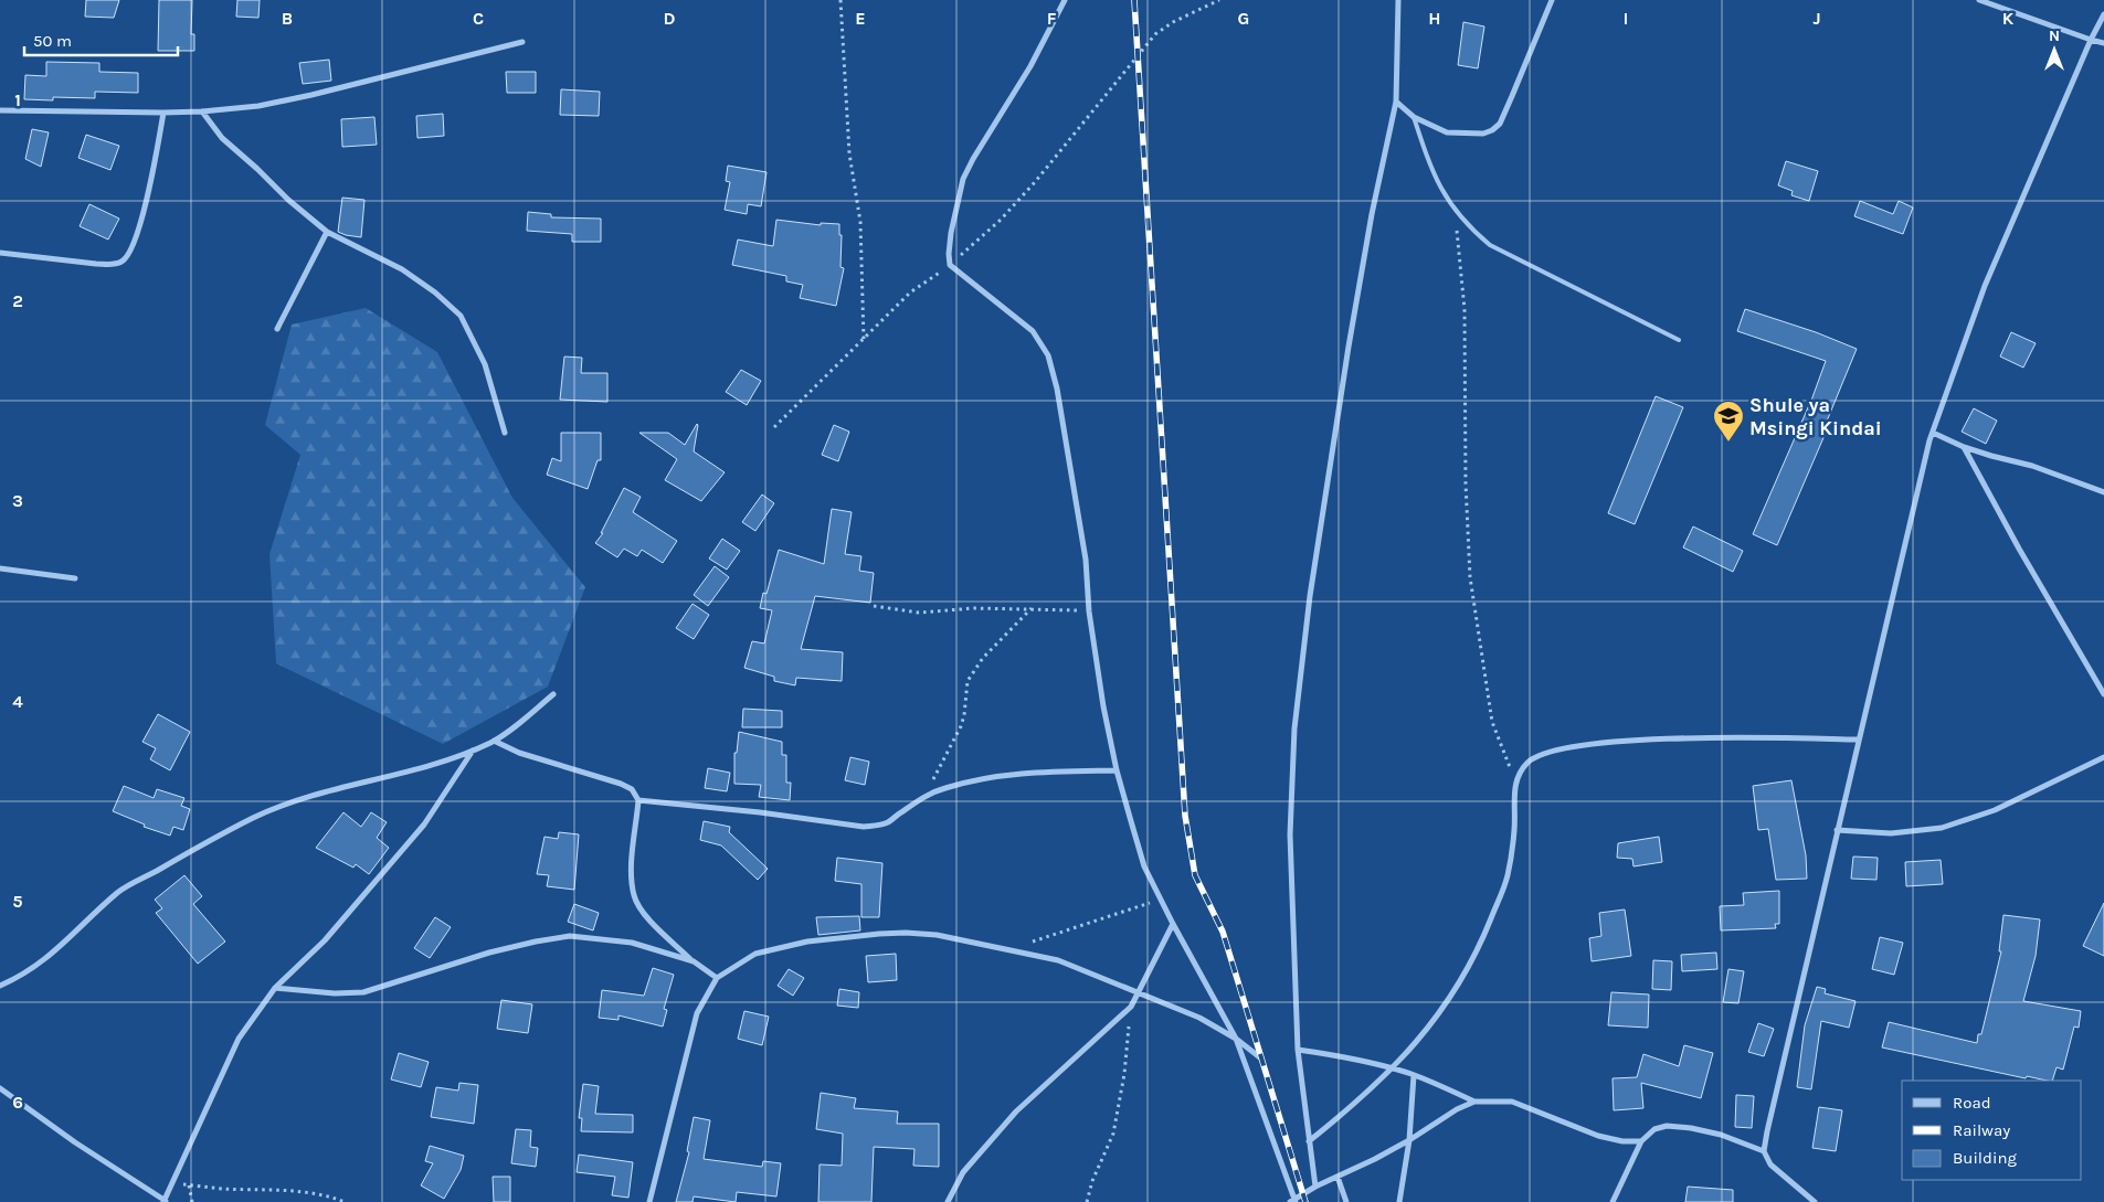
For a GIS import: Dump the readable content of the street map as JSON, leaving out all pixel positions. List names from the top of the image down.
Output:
{
  "places": {
    "school or university": ["Shule ya Msingi Kindai"]
  },
  "legend": ["Road", "Railway", "Building"],
  "scale_bar": "50 m",
  "north": "top",
  "grid": {
    "columns": [
      "B",
      "C",
      "D",
      "E",
      "F",
      "G",
      "H",
      "I",
      "J",
      "K"
    ],
    "rows": [
      "1",
      "2",
      "3",
      "4",
      "5",
      "6"
    ]
  }
}
